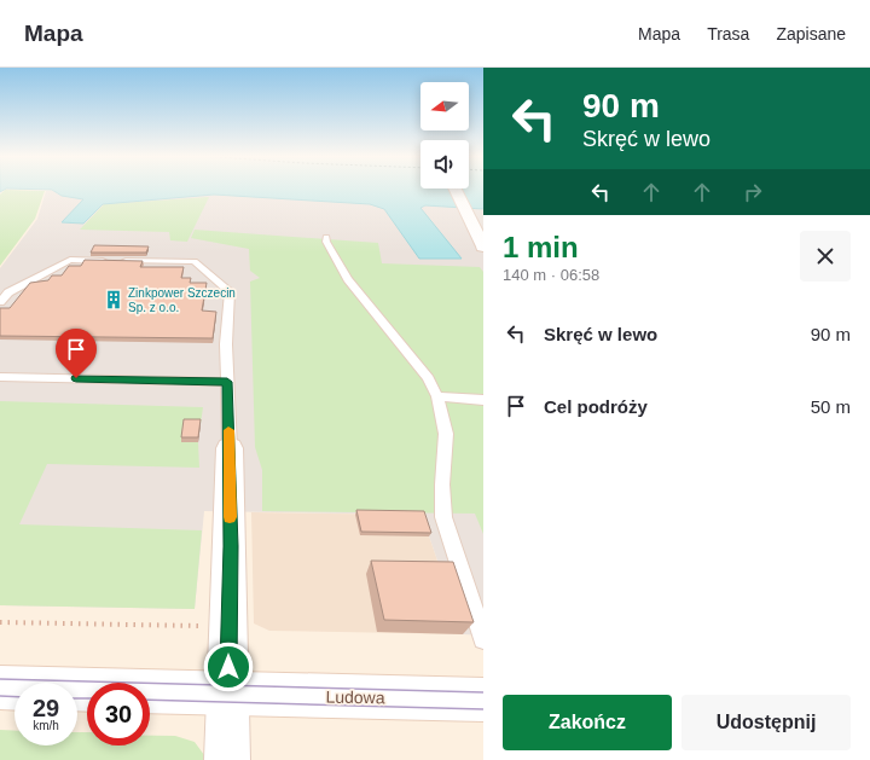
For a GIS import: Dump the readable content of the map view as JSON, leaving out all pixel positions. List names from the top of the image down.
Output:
{
  "streets": {
    "street": ["Ludowa"]
  },
  "places": {
    "building": ["Zinkpower Szczecin Sp. z o.o."]
  },
  "north": "left",
  "page": {
    "header": "Mapa",
    "nav": ["Mapa", "Trasa", "Zapisane"],
    "turn": ["90 m", "Skręć w lewo"],
    "heading": ["1 min", "140 m · 06:58"],
    "list": [
      {
        "name": "Skręć w lewo",
        "value": "90 m"
      },
      {
        "name": "Cel podróży",
        "value": "50 m"
      }
    ],
    "speed": "29 km/h",
    "limit": "30",
    "buttons": ["Zakończ", "Udostępnij"]
  }
}
